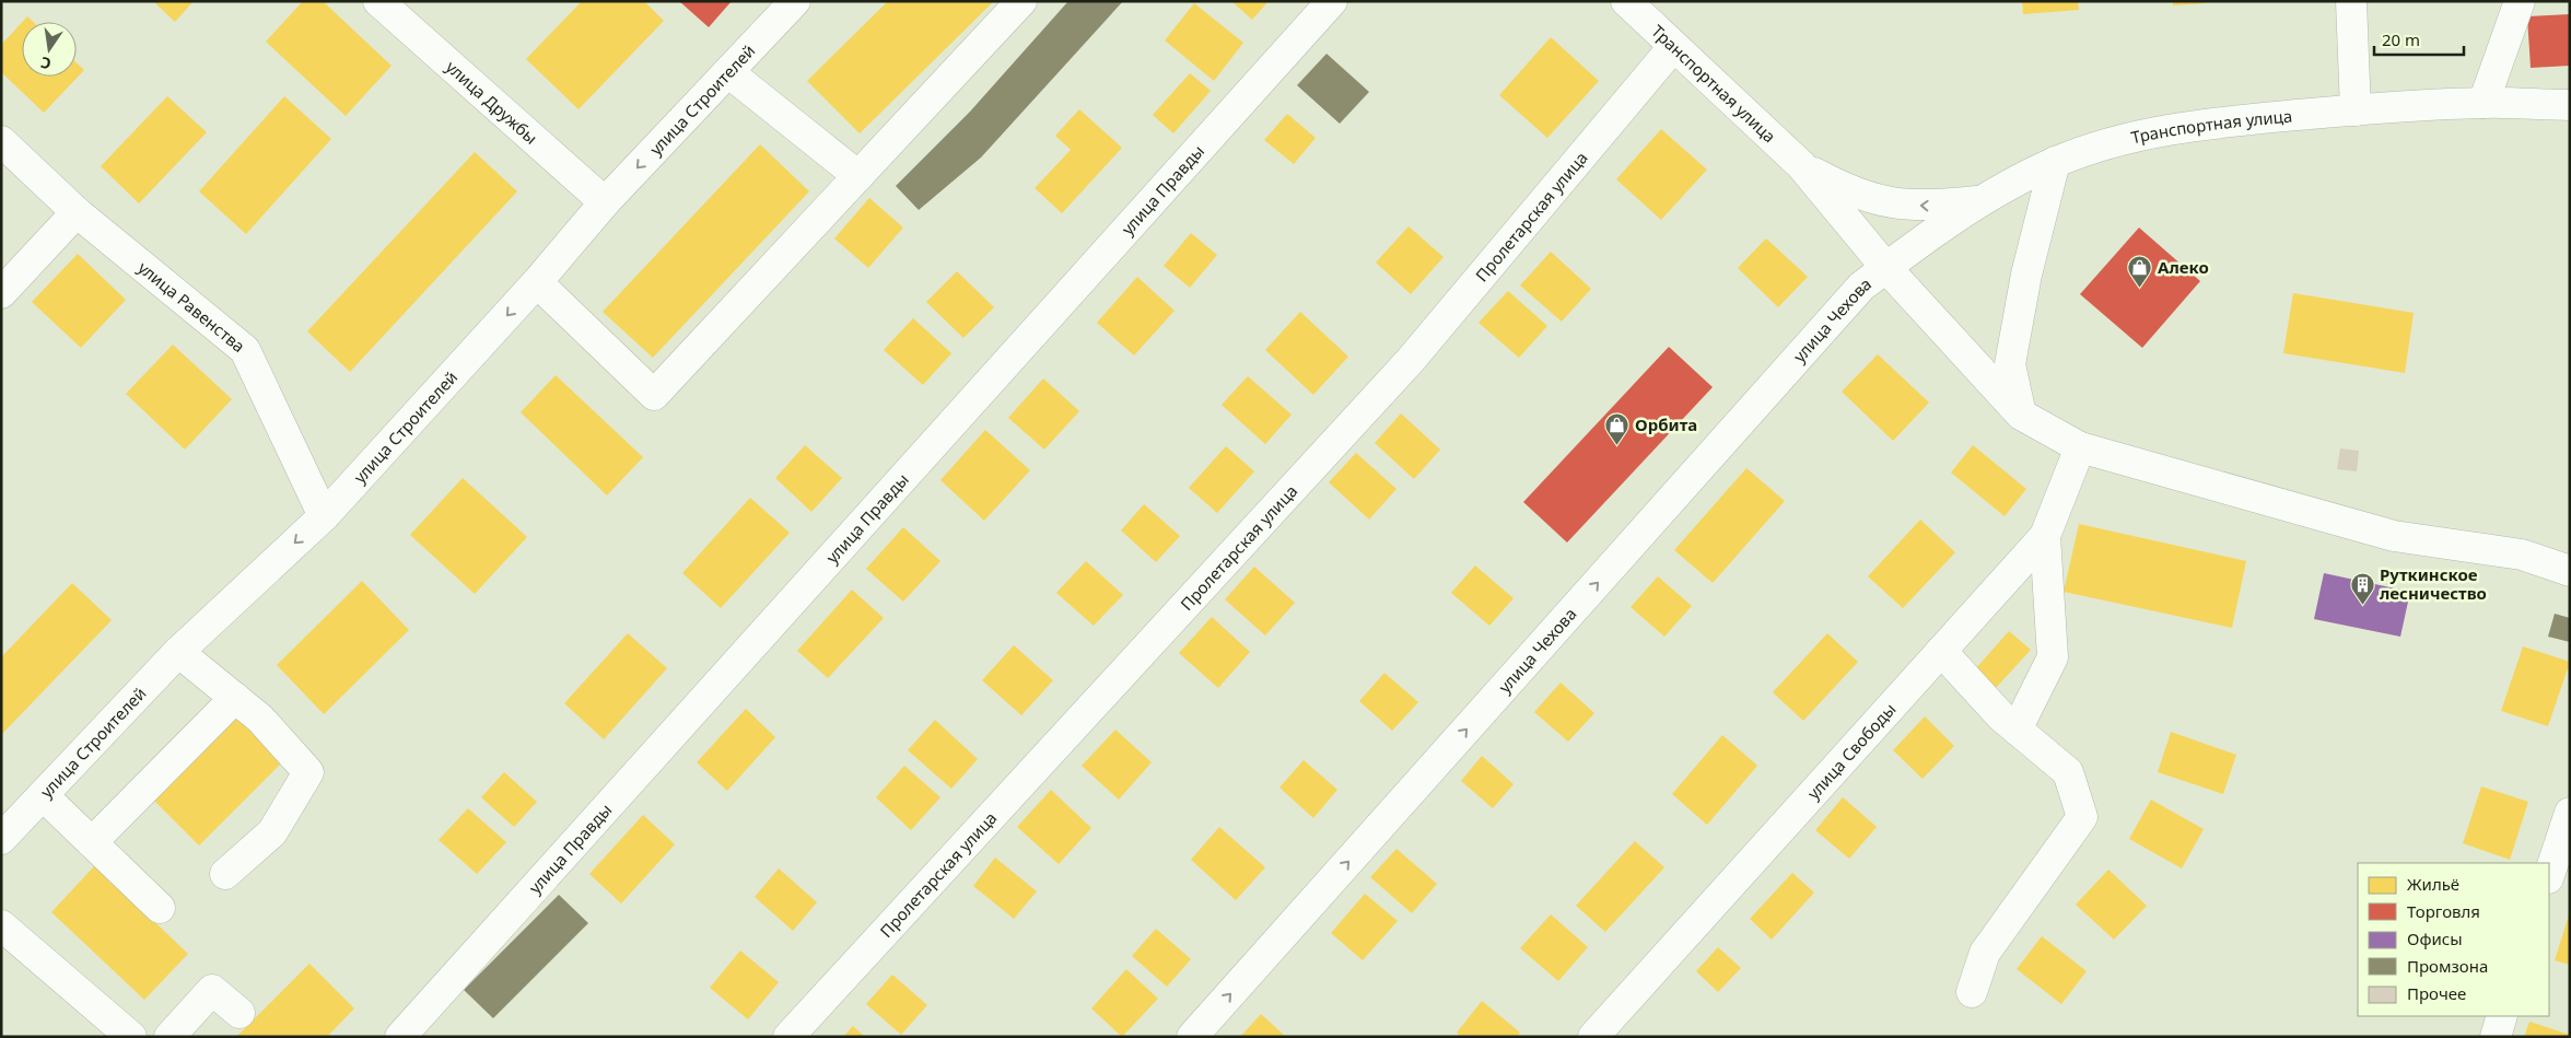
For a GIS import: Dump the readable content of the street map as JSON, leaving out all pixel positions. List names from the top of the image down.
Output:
{
  "streets": {
    "street": [
      "Транспортная улица",
      "улица Строителей",
      "улица Дружбы",
      "улица Правды",
      "Пролетарская улица",
      "улица Равенства",
      "улица Чехова",
      "улица Свободы"
    ]
  },
  "crossings": [
    ["Транспортная улица", "Пролетарская улица"],
    ["Транспортная улица", "улица Чехова"],
    ["улица Строителей", "улица Дружбы"],
    ["улица Строителей", "улица Равенства"]
  ],
  "one_way": ["улица Строителей", "улица Чехова"],
  "places": {
    "shop": ["Алеко", "Орбита"],
    "building": ["Руткинское лесничество"]
  },
  "legend": [
    "Жильё",
    "Торговля",
    "Офисы",
    "Промзона",
    "Прочее"
  ],
  "scale_bar": "20 m",
  "north": "bottom"
}
